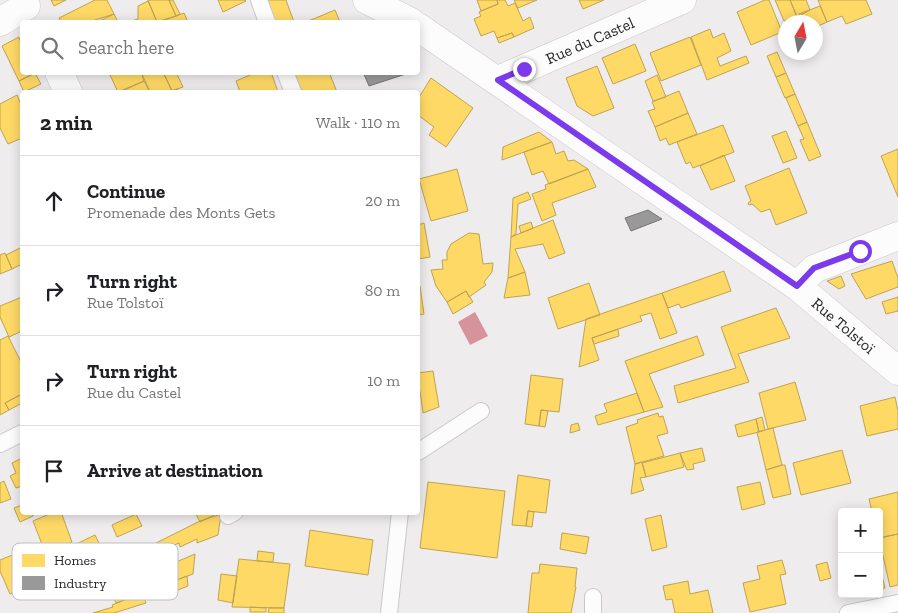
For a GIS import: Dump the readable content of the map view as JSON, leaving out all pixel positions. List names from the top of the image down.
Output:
{
  "streets": {
    "street": ["Rue du Castel", "Rue Tolstoï"]
  },
  "crossings": [
    ["Rue du Castel", "Rue Tolstoï"]
  ],
  "legend": ["Homes", "Industry"],
  "north": "top",
  "page": {
    "search": "Search here",
    "heading": ["2 min", "Walk · 110 m"],
    "list": [
      ["Continue", "Promenade des Monts Gets", "20 m"],
      ["Turn right", "Rue Tolstoï", "80 m"],
      ["Turn right", "Rue du Castel", "10 m"],
      "Arrive at destination"
    ],
    "map_buttons": ["+", "−"]
  }
}
